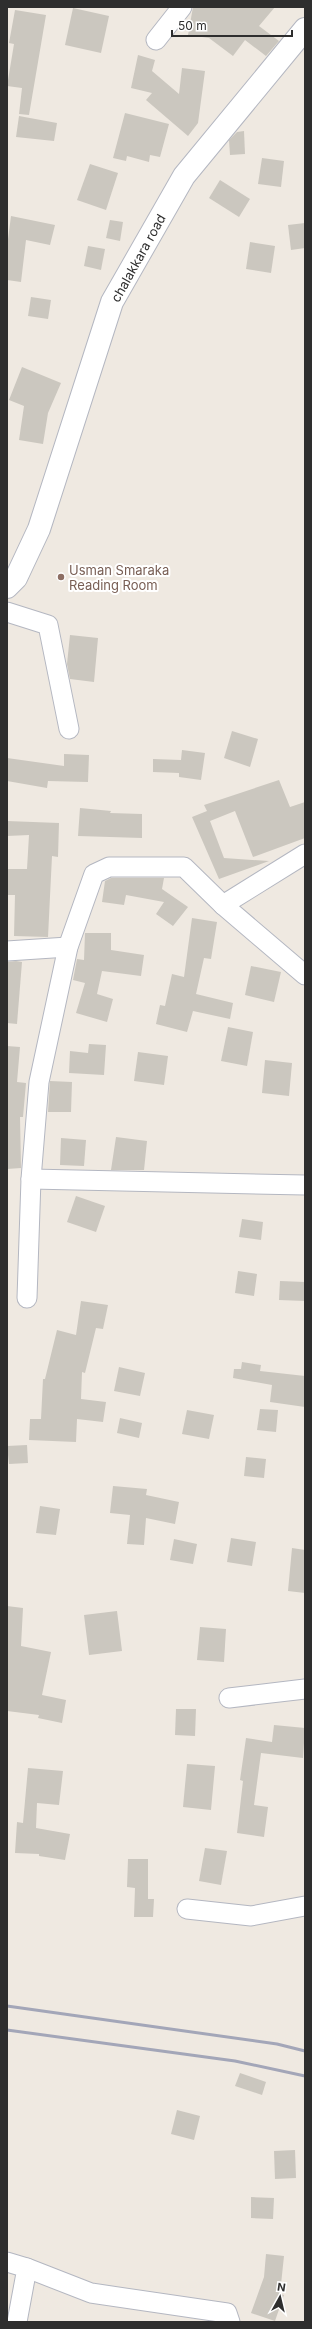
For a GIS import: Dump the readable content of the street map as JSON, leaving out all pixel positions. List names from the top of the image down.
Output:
{
  "streets": {
    "main road": ["chalakkara road"]
  },
  "places": ["Usman Smaraka Reading Room"],
  "scale_bar": "50 m",
  "north": "top"
}
